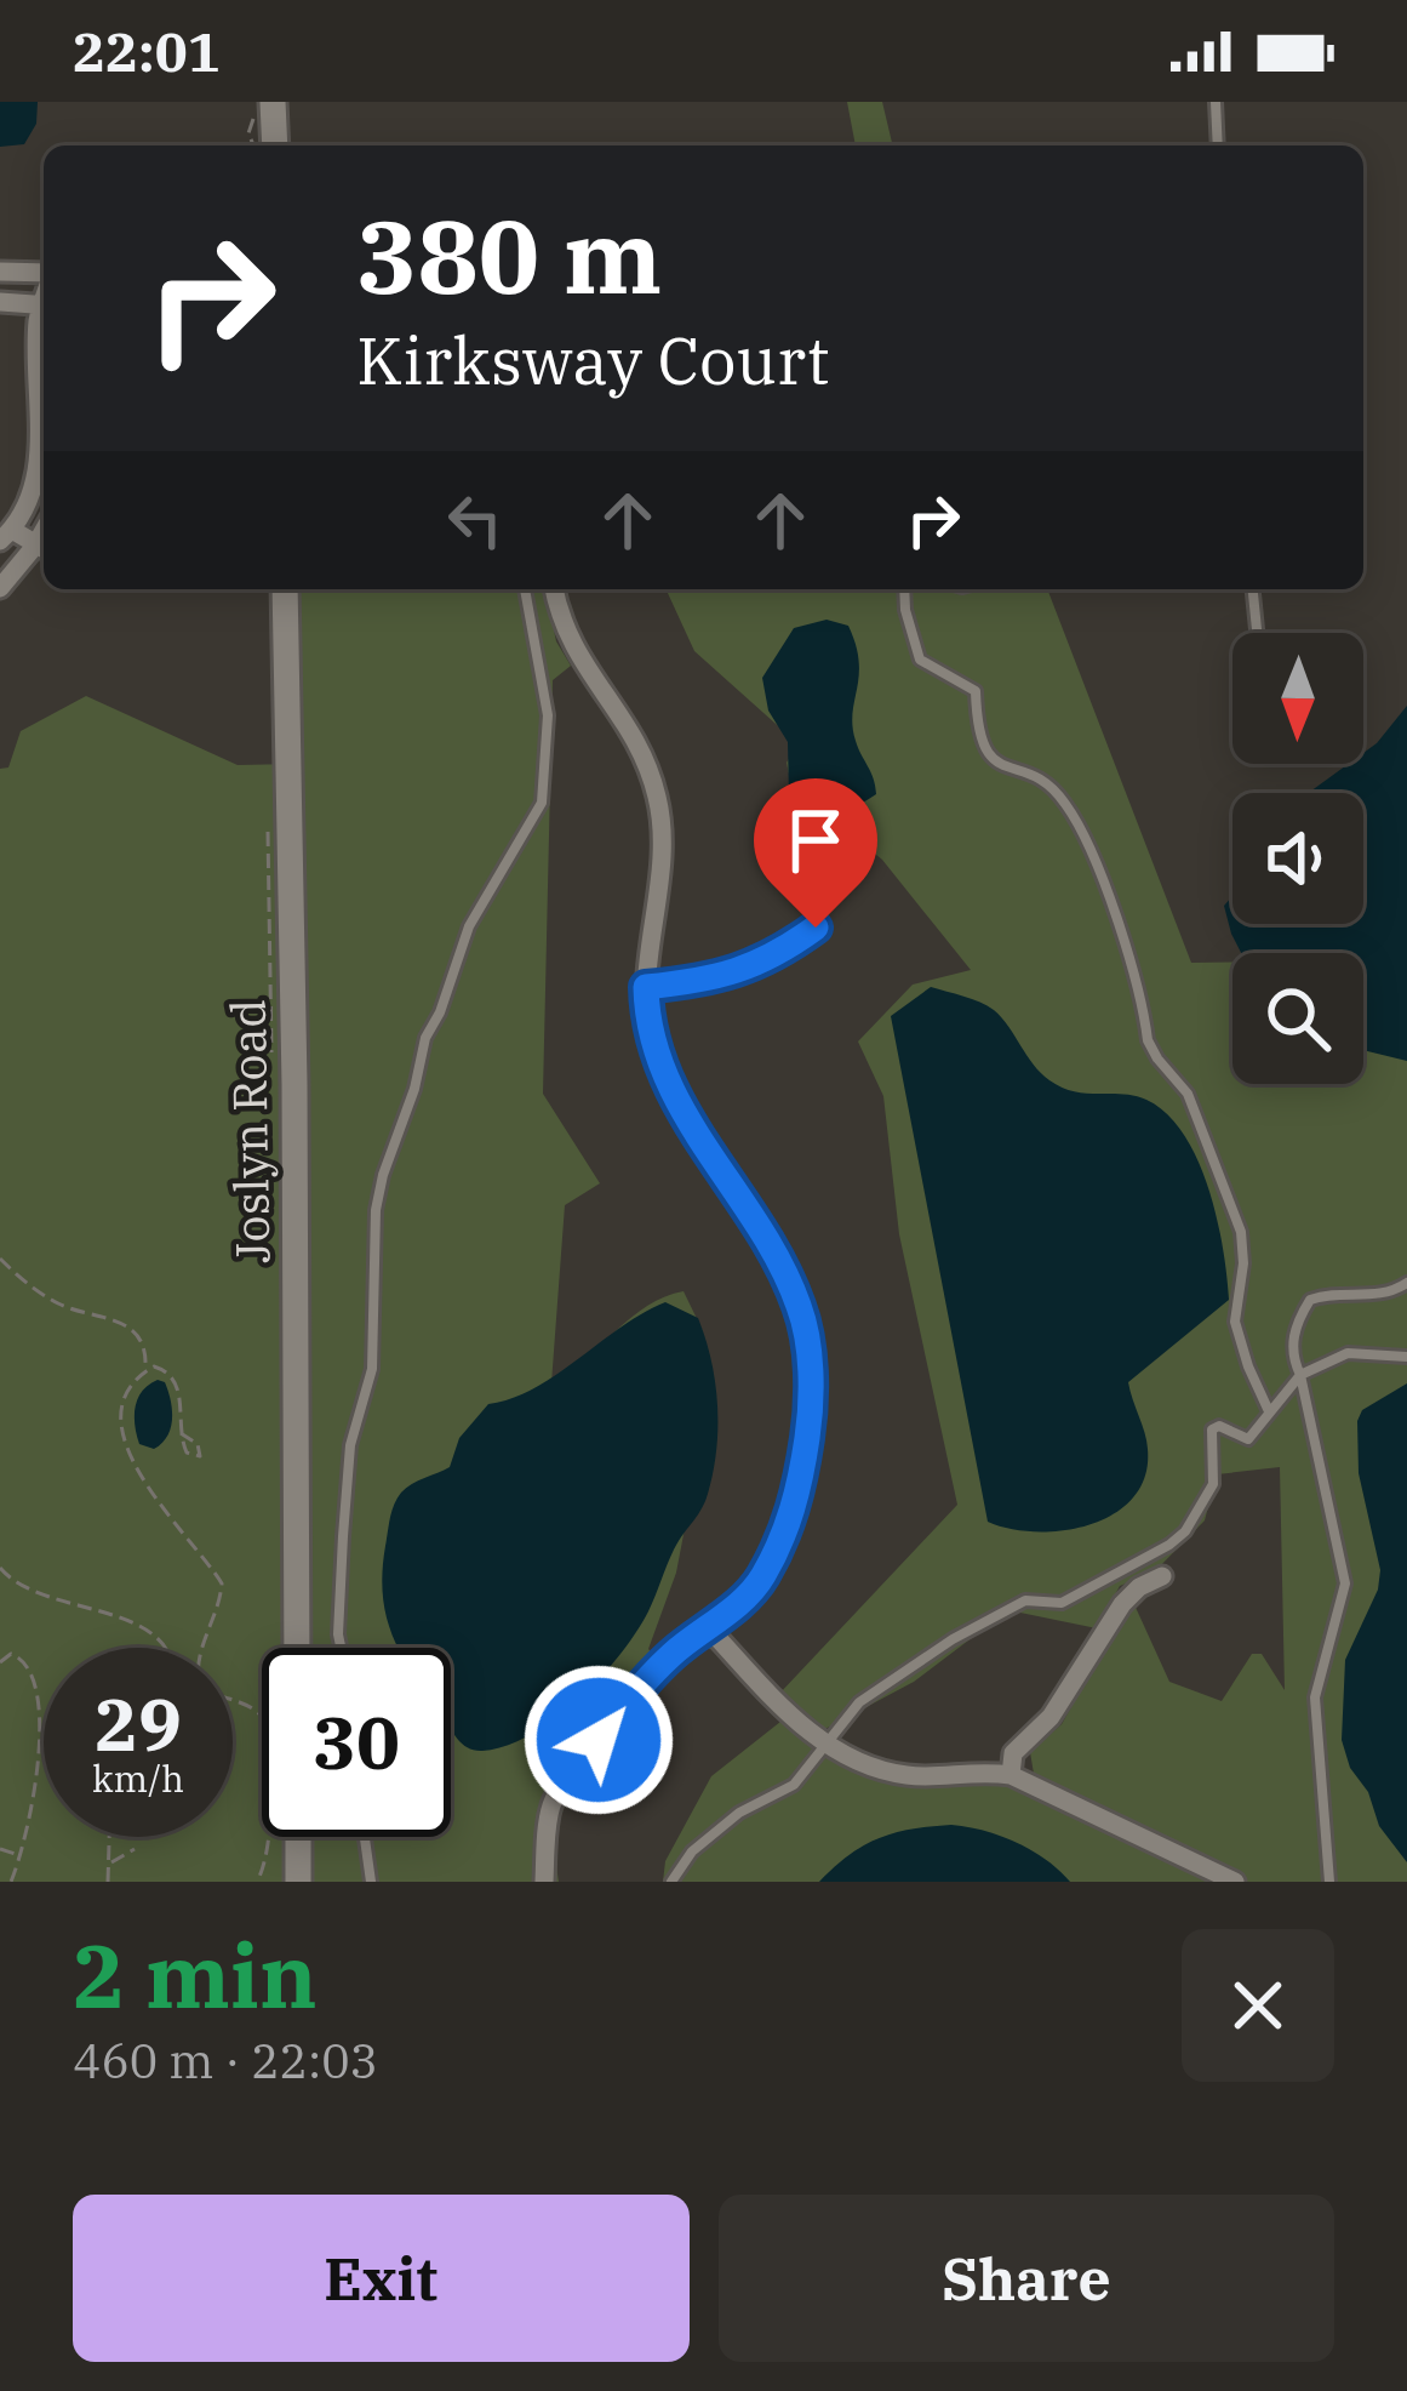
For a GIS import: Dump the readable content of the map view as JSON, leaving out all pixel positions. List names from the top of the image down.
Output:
{
  "streets": {
    "street": ["Joslyn Road"]
  },
  "north": "bottom",
  "page": {
    "status": "22:01",
    "turn": ["380 m", "Kirksway Court"],
    "speed": "29 km/h",
    "limit": "30",
    "heading": ["2 min", "460 m · 22:03"],
    "buttons": ["Exit", "Share"]
  }
}
